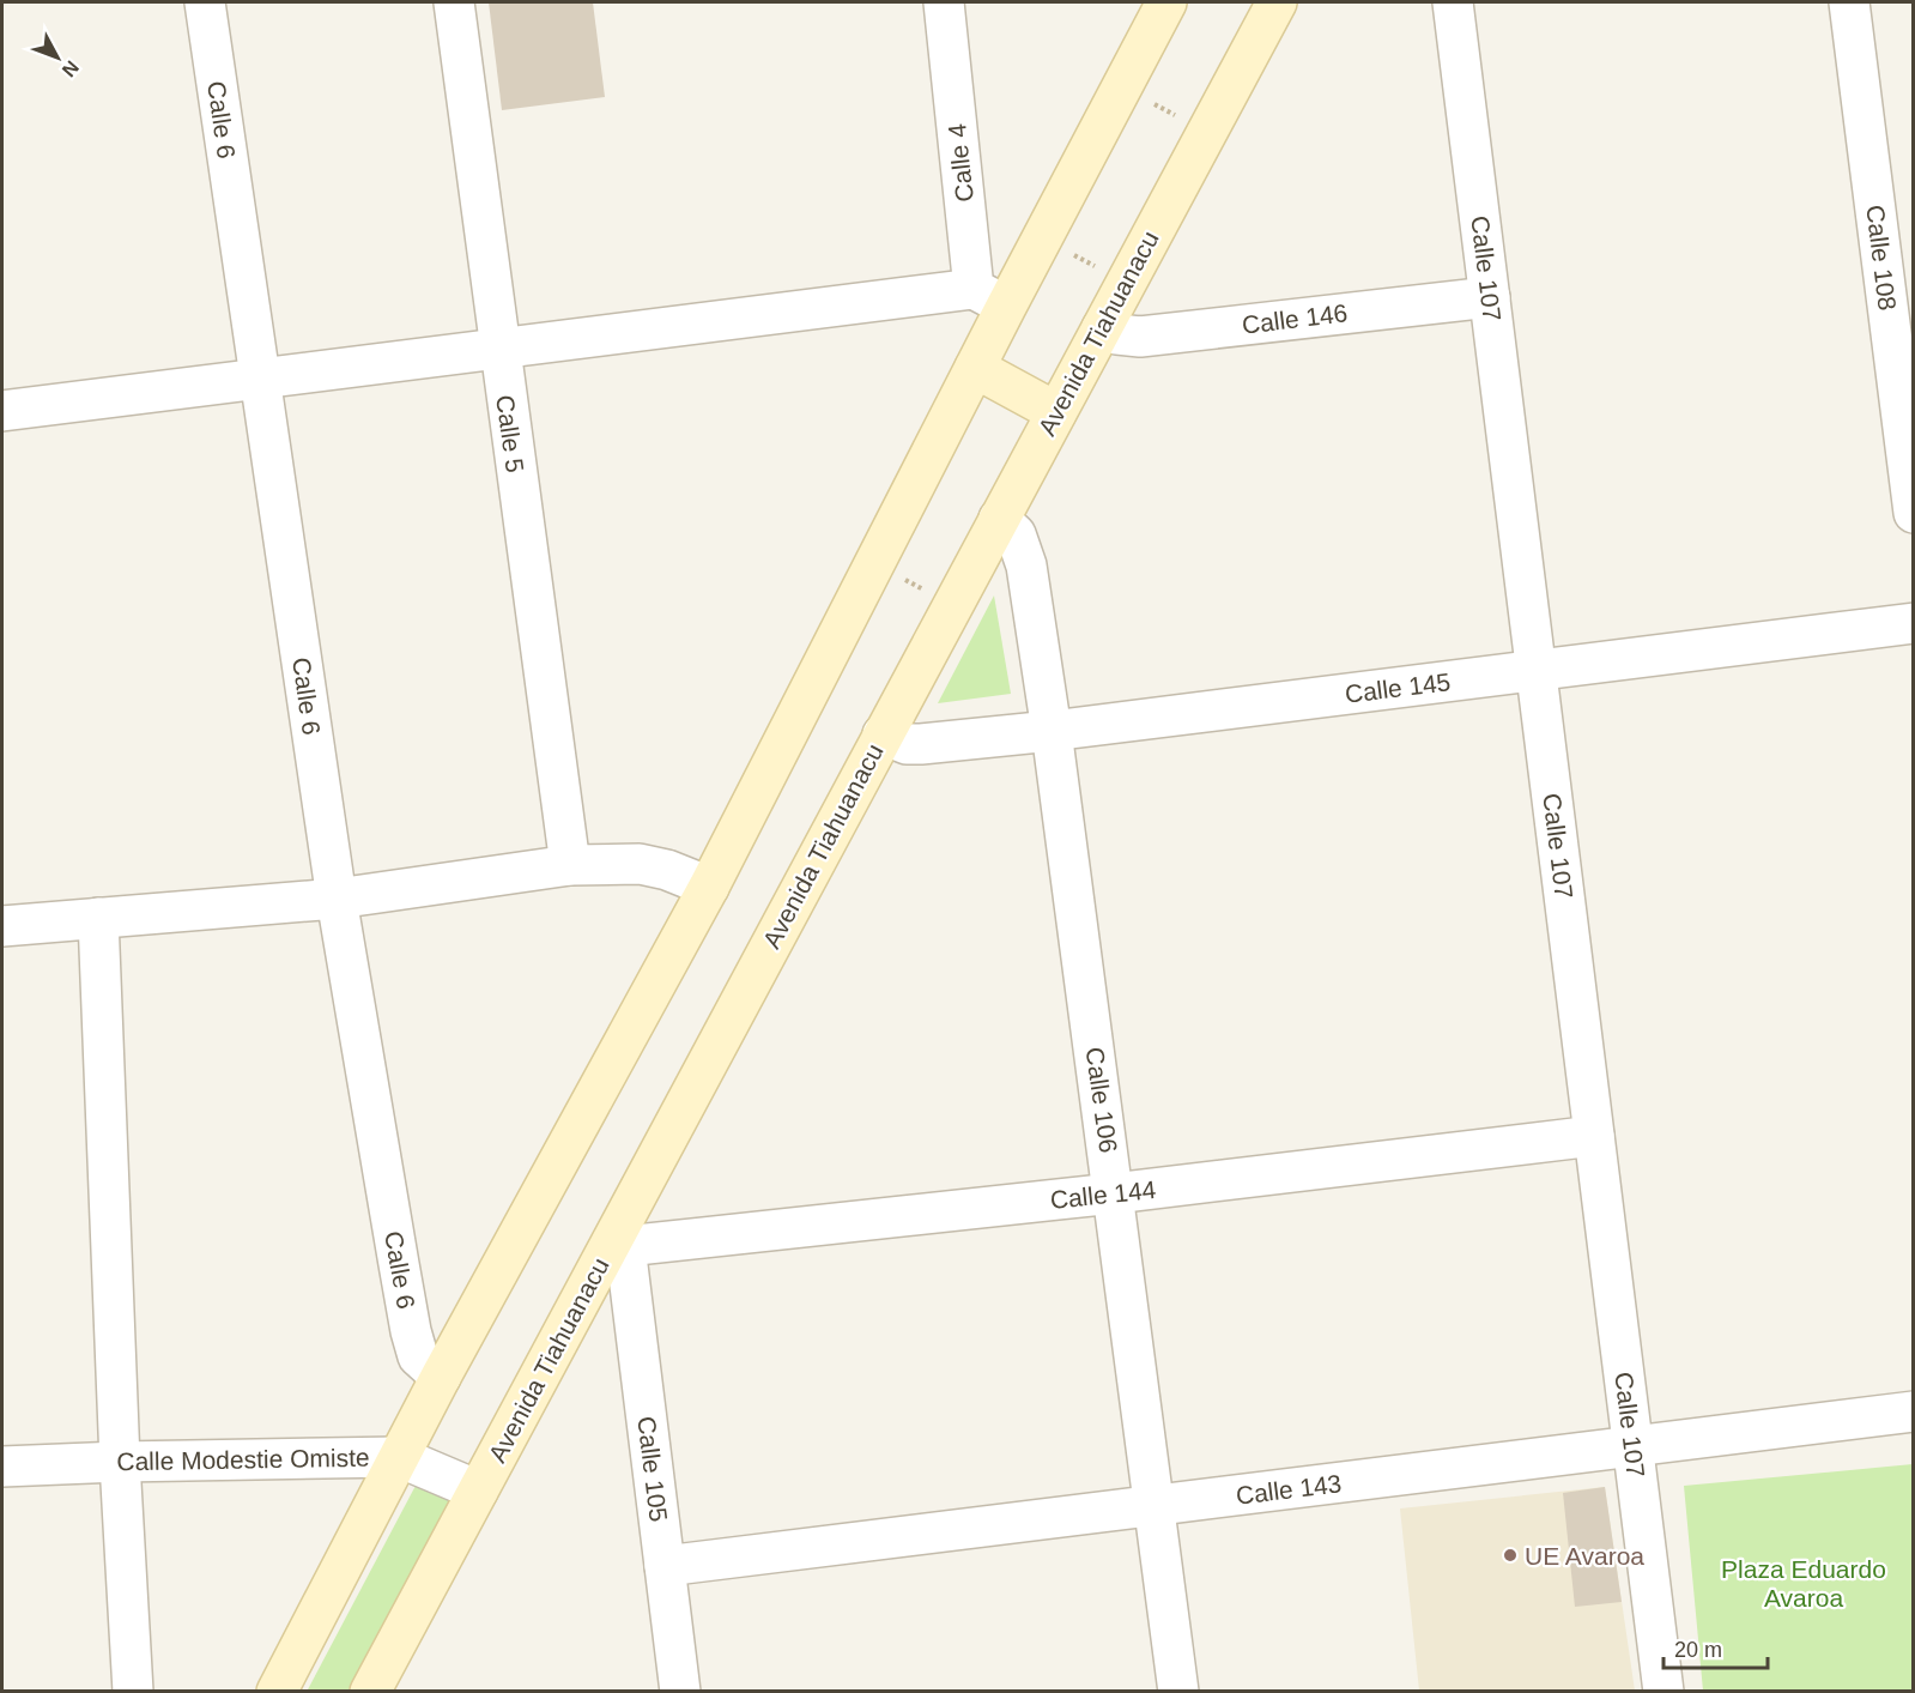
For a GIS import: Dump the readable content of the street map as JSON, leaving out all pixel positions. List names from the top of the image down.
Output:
{
  "streets": {
    "main road": ["Avenida Tiahuanacu"],
    "street": [
      "Calle 6",
      "Calle 4",
      "Calle 108",
      "Calle 107",
      "Calle 146",
      "Calle 5",
      "Calle 145",
      "Calle 106",
      "Calle 144",
      "Calle Modestie Omiste",
      "Calle 105",
      "Calle 143"
    ]
  },
  "crossings": [
    ["Calle 107", "Calle 146"],
    ["Calle 107", "Calle 145"],
    ["Calle 107", "Calle 144"],
    ["Calle 107", "Calle 143"],
    ["Calle 146", "Avenida Tiahuanacu"],
    ["Avenida Tiahuanacu", "Calle 145"],
    ["Avenida Tiahuanacu", "Calle 106"],
    ["Avenida Tiahuanacu", "Calle 144"],
    ["Avenida Tiahuanacu", "Calle Modestie Omiste"],
    ["Avenida Tiahuanacu", "Calle 105"],
    ["Calle 145", "Calle 106"],
    ["Calle 106", "Calle 144"],
    ["Calle 106", "Calle 143"],
    ["Calle 144", "Calle 105"],
    ["Calle 105", "Calle 143"]
  ],
  "parks": ["Plaza Eduardo Avaroa"],
  "places": ["UE Avaroa"],
  "scale_bar": "20 m",
  "north": "bottom right"
}
